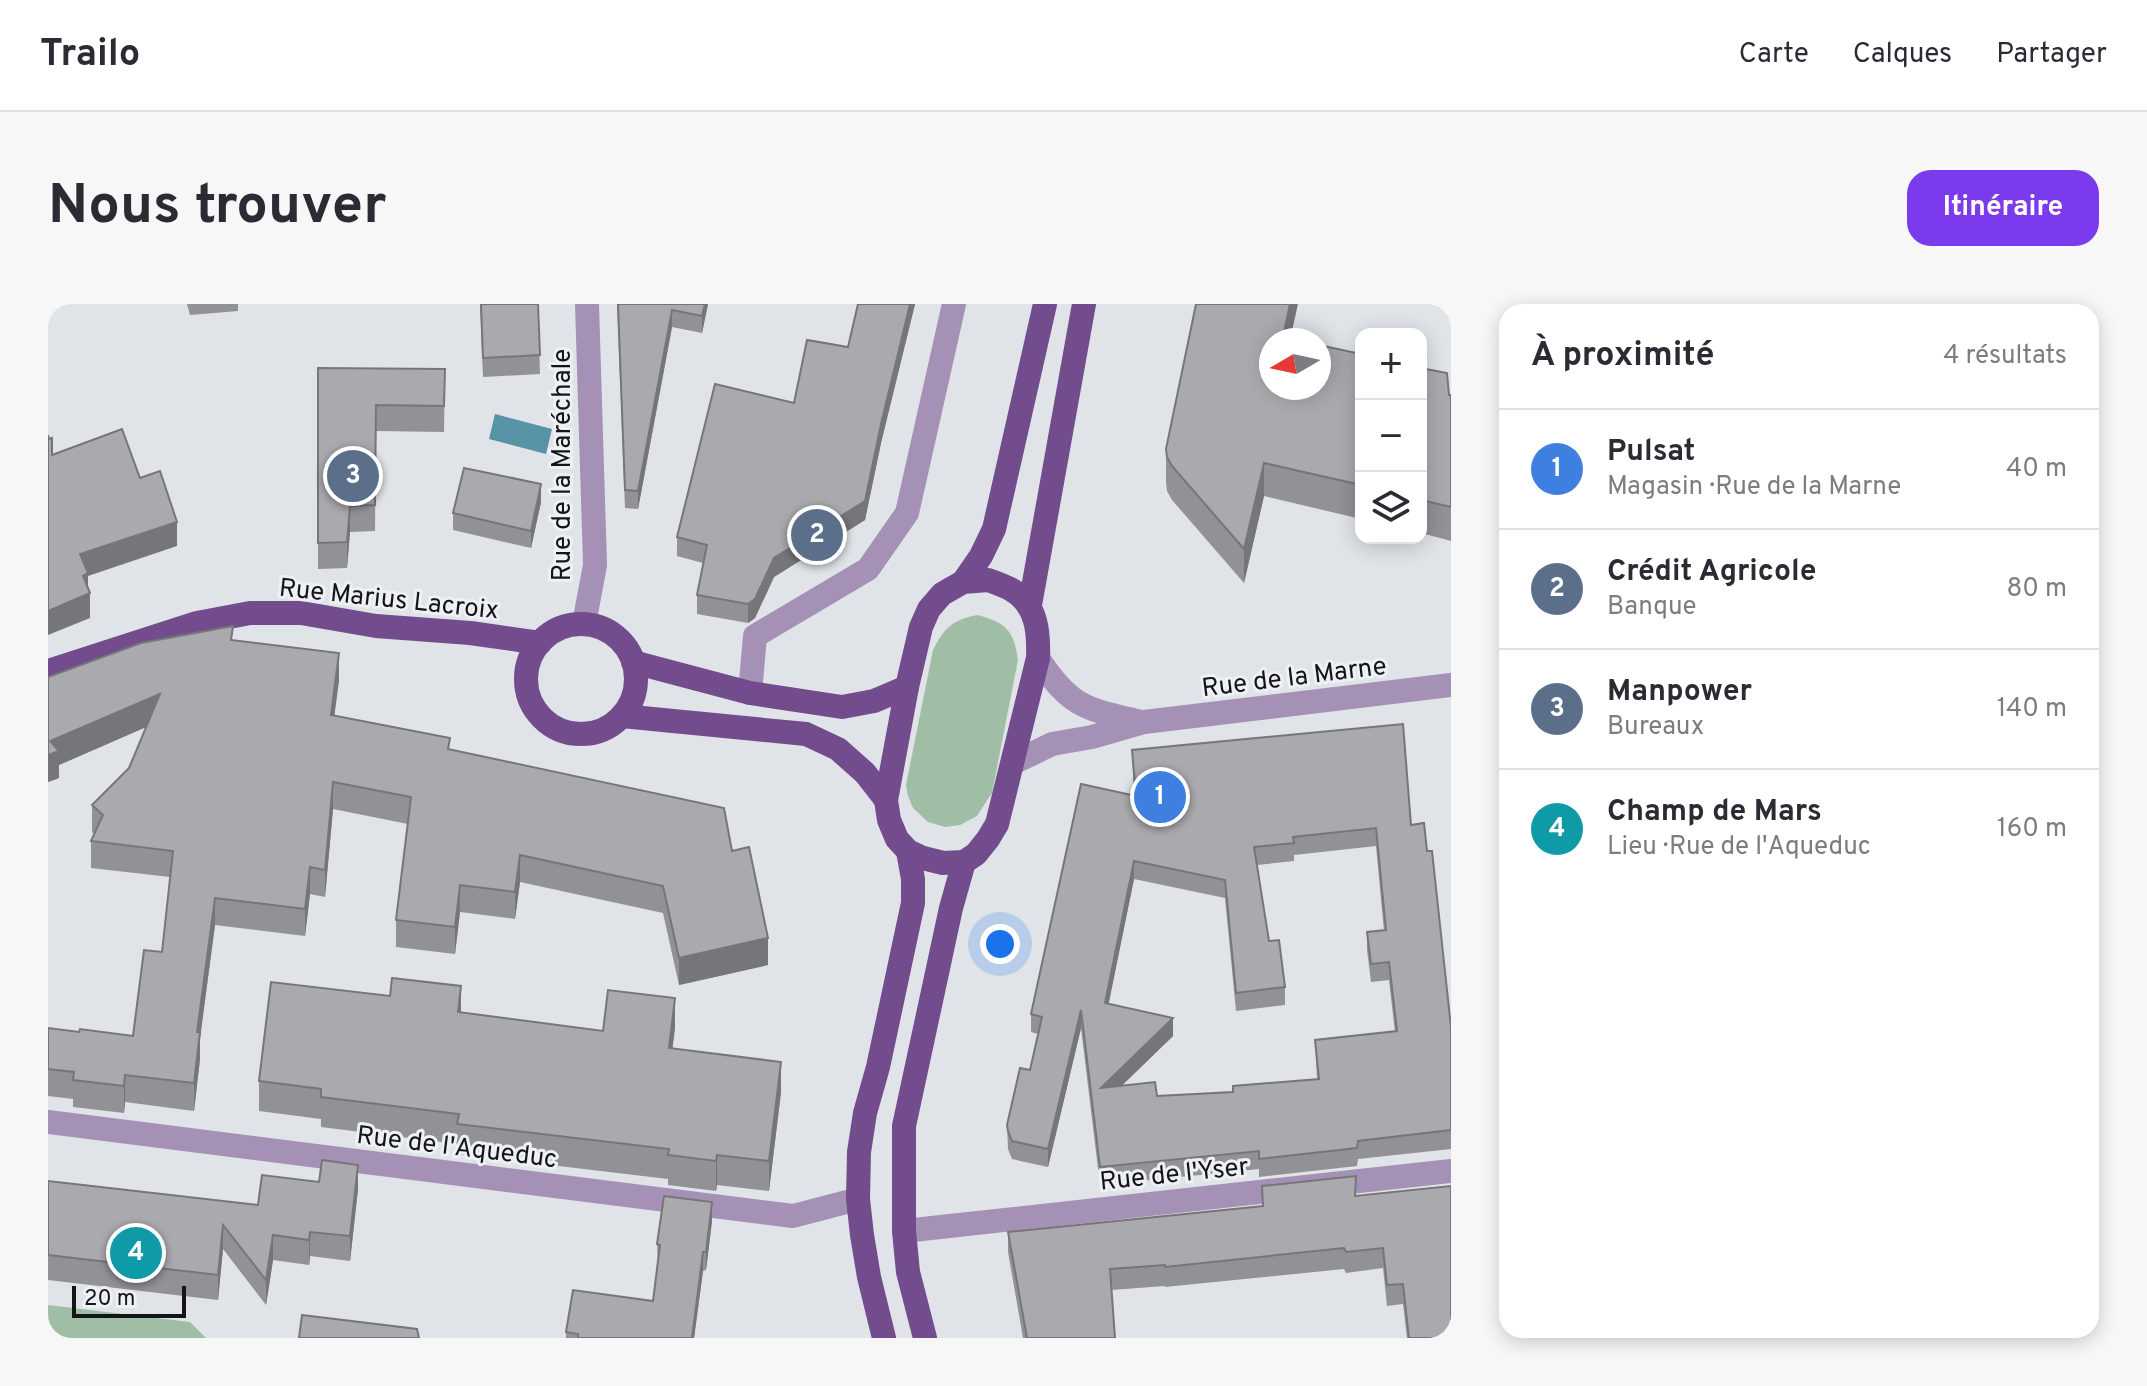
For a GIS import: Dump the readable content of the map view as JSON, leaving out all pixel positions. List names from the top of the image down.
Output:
{
  "streets": {
    "main road": ["Rue Marius Lacroix"],
    "street": [
      "Rue de la Maréchale",
      "Rue de la Marne",
      "Rue de l'Aqueduc",
      "Rue de l'Yser"
    ]
  },
  "crossings": [
    ["Rue de la Maréchale", "Rue Marius Lacroix"]
  ],
  "scale_bar": "20 m",
  "north": "left",
  "page": {
    "header": "Trailo",
    "nav": ["Carte", "Calques", "Partager"],
    "buttons": "Itinéraire",
    "title": "Nous trouver",
    "heading": ["À proximité", "4 résultats"],
    "map_buttons": ["+", "−"],
    "list": [
      {
        "mark": "1",
        "name": "Pulsat",
        "note": "Magasin · Rue de la Marne",
        "value": "40 m"
      },
      {
        "mark": "2",
        "name": "Crédit Agricole",
        "note": "Banque",
        "value": "80 m"
      },
      {
        "mark": "3",
        "name": "Manpower",
        "note": "Bureaux",
        "value": "140 m"
      },
      {
        "mark": "4",
        "name": "Champ de Mars",
        "note": "Lieu · Rue de l'Aqueduc",
        "value": "160 m"
      }
    ],
    "pins": [
      "3",
      "2",
      "1",
      "4"
    ],
    "scale": "20 m"
  }
}
